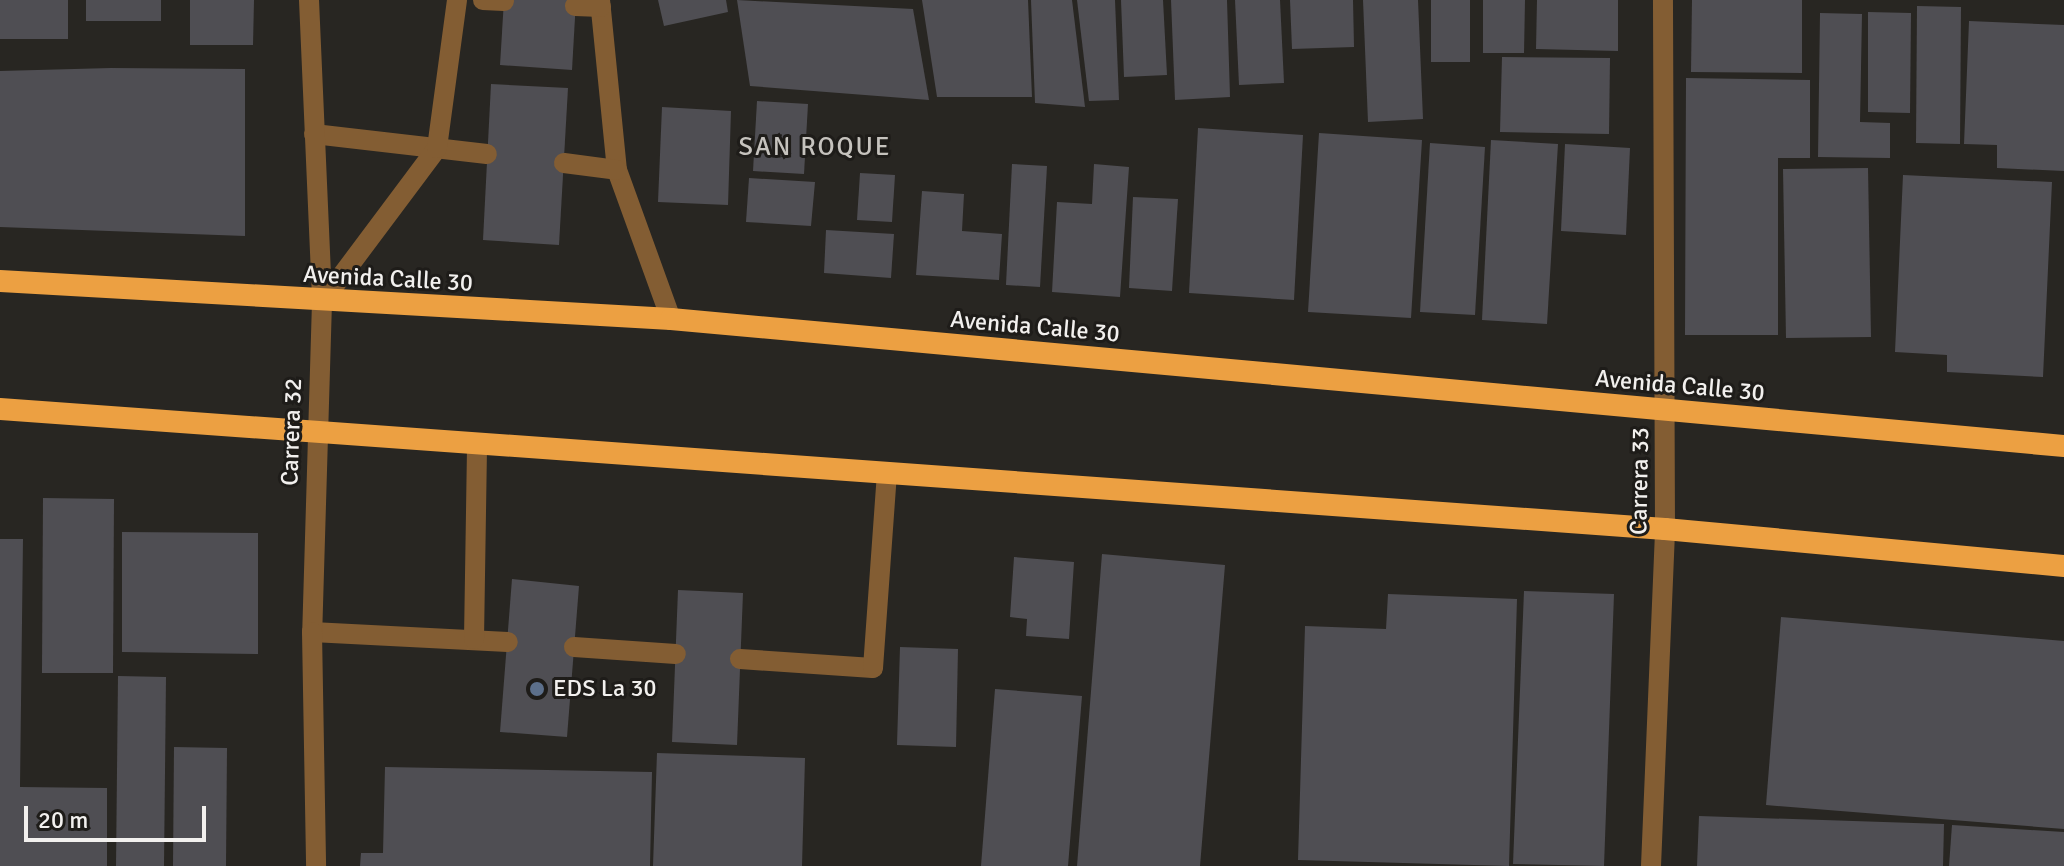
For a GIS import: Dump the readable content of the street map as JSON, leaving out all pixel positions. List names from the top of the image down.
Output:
{
  "streets": {
    "highway": ["Avenida Calle 30"],
    "street": ["Carrera 32", "Carrera 33"]
  },
  "crossings": [
    ["Avenida Calle 30", "Carrera 32"],
    ["Avenida Calle 30", "Carrera 33"]
  ],
  "districts": ["SAN ROQUE"],
  "places": ["EDS La 30"],
  "scale_bar": "20 m"
}
